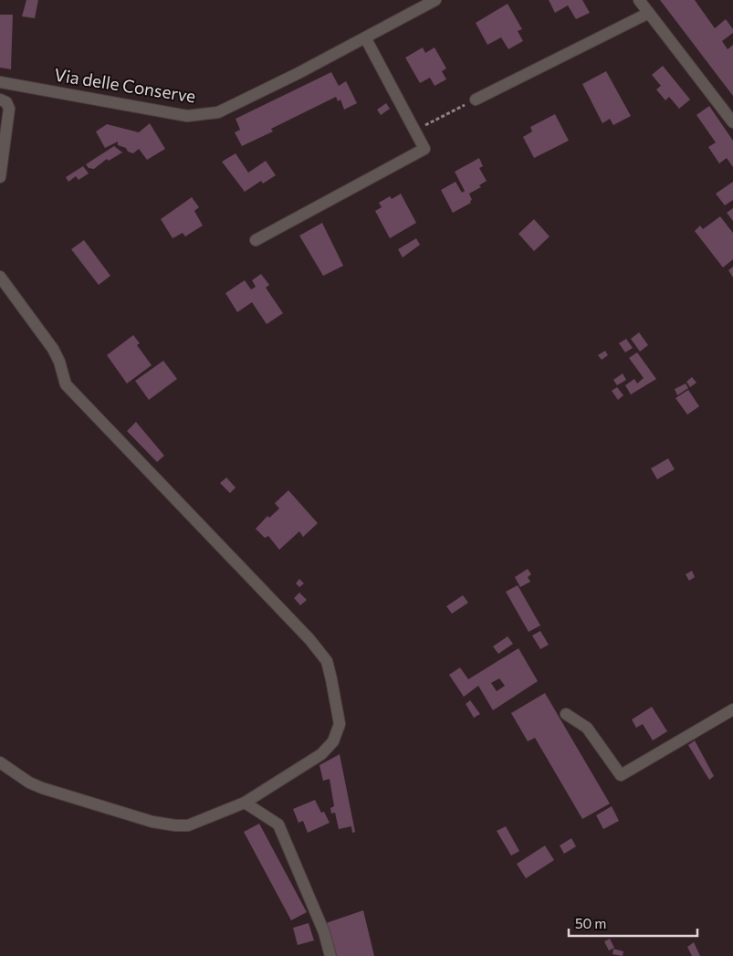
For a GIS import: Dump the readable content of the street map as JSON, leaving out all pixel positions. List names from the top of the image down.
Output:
{
  "streets": {
    "street": ["Via delle Conserve"]
  },
  "scale_bar": "50 m"
}
